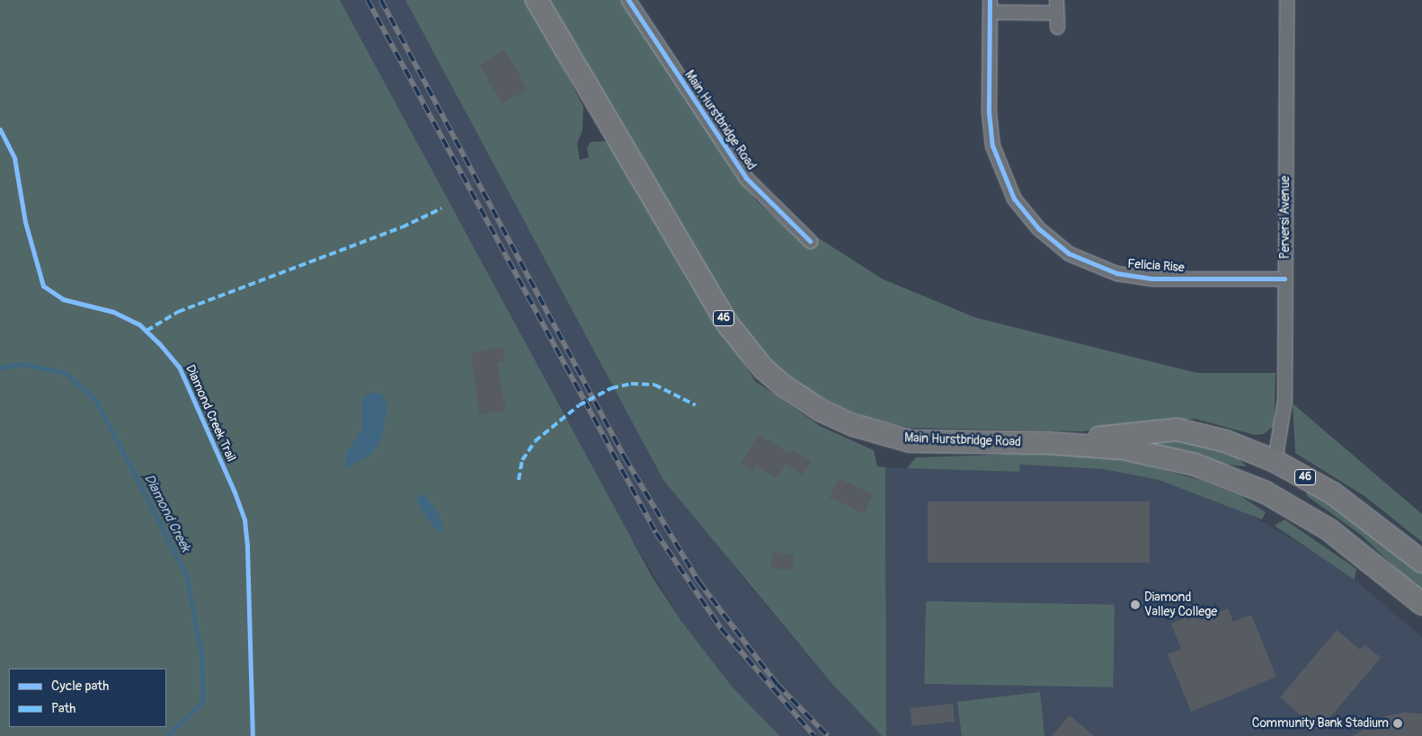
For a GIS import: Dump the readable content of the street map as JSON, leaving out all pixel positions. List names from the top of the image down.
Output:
{
  "streets": {
    "main road": ["Main Hurstbridge Road", "46"],
    "street": ["Perversi Avenue", "Felicia Rise"],
    "cycle path": ["Diamond Creek Trail"]
  },
  "crossings": [
    ["Main Hurstbridge Road", "Perversi Avenue"],
    ["Perversi Avenue", "Felicia Rise"]
  ],
  "water": ["Diamond Creek"],
  "places": ["Diamond Valley College", "Community Bank Stadium"],
  "legend": ["Cycle path", "Path"]
}
